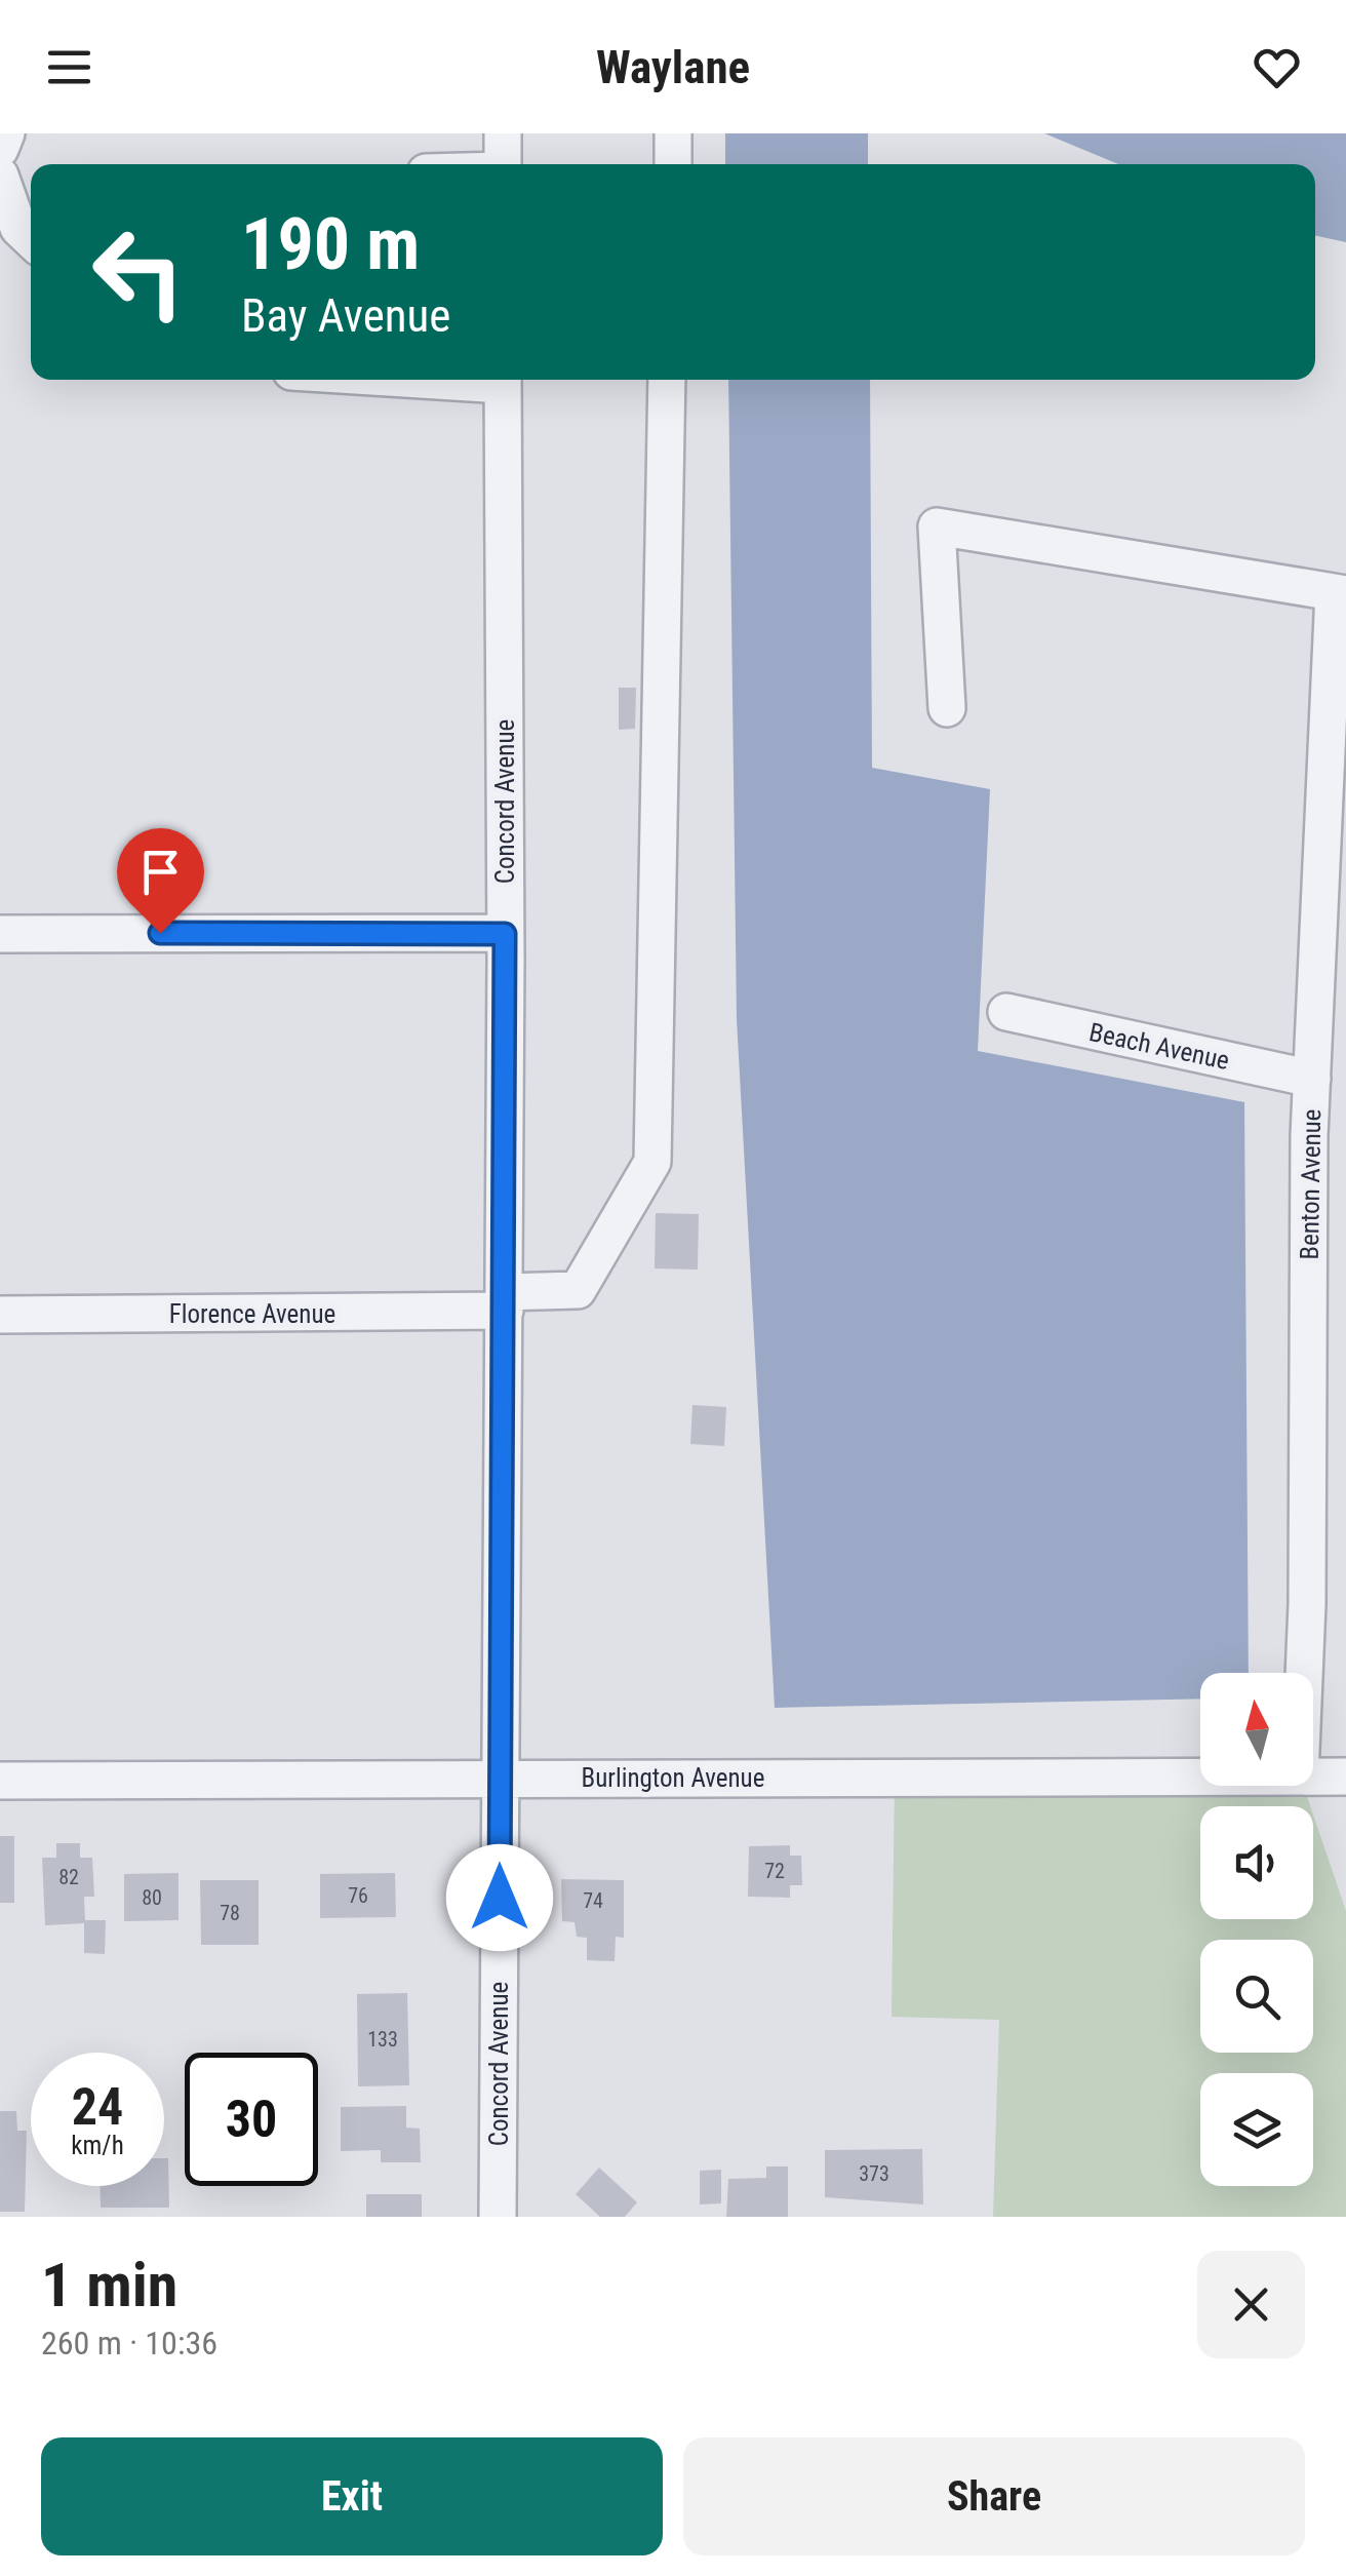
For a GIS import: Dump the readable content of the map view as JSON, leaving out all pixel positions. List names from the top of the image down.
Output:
{
  "streets": {
    "street": [
      "Concord Avenue",
      "Beach Avenue",
      "Benton Avenue",
      "Florence Avenue",
      "Burlington Avenue"
    ]
  },
  "crossings": [
    ["Concord Avenue", "Florence Avenue"],
    ["Concord Avenue", "Burlington Avenue"],
    ["Beach Avenue", "Benton Avenue"]
  ],
  "house_numbers": [
    "72",
    "82",
    "76",
    "80",
    "74",
    "78",
    "133",
    "373"
  ],
  "north": "top",
  "page": {
    "header": "Waylane",
    "turn": ["190 m", "Bay Avenue"],
    "speed": "24 km/h",
    "limit": "30",
    "heading": ["1 min", "260 m · 10:36"],
    "buttons": ["Exit", "Share"]
  }
}
